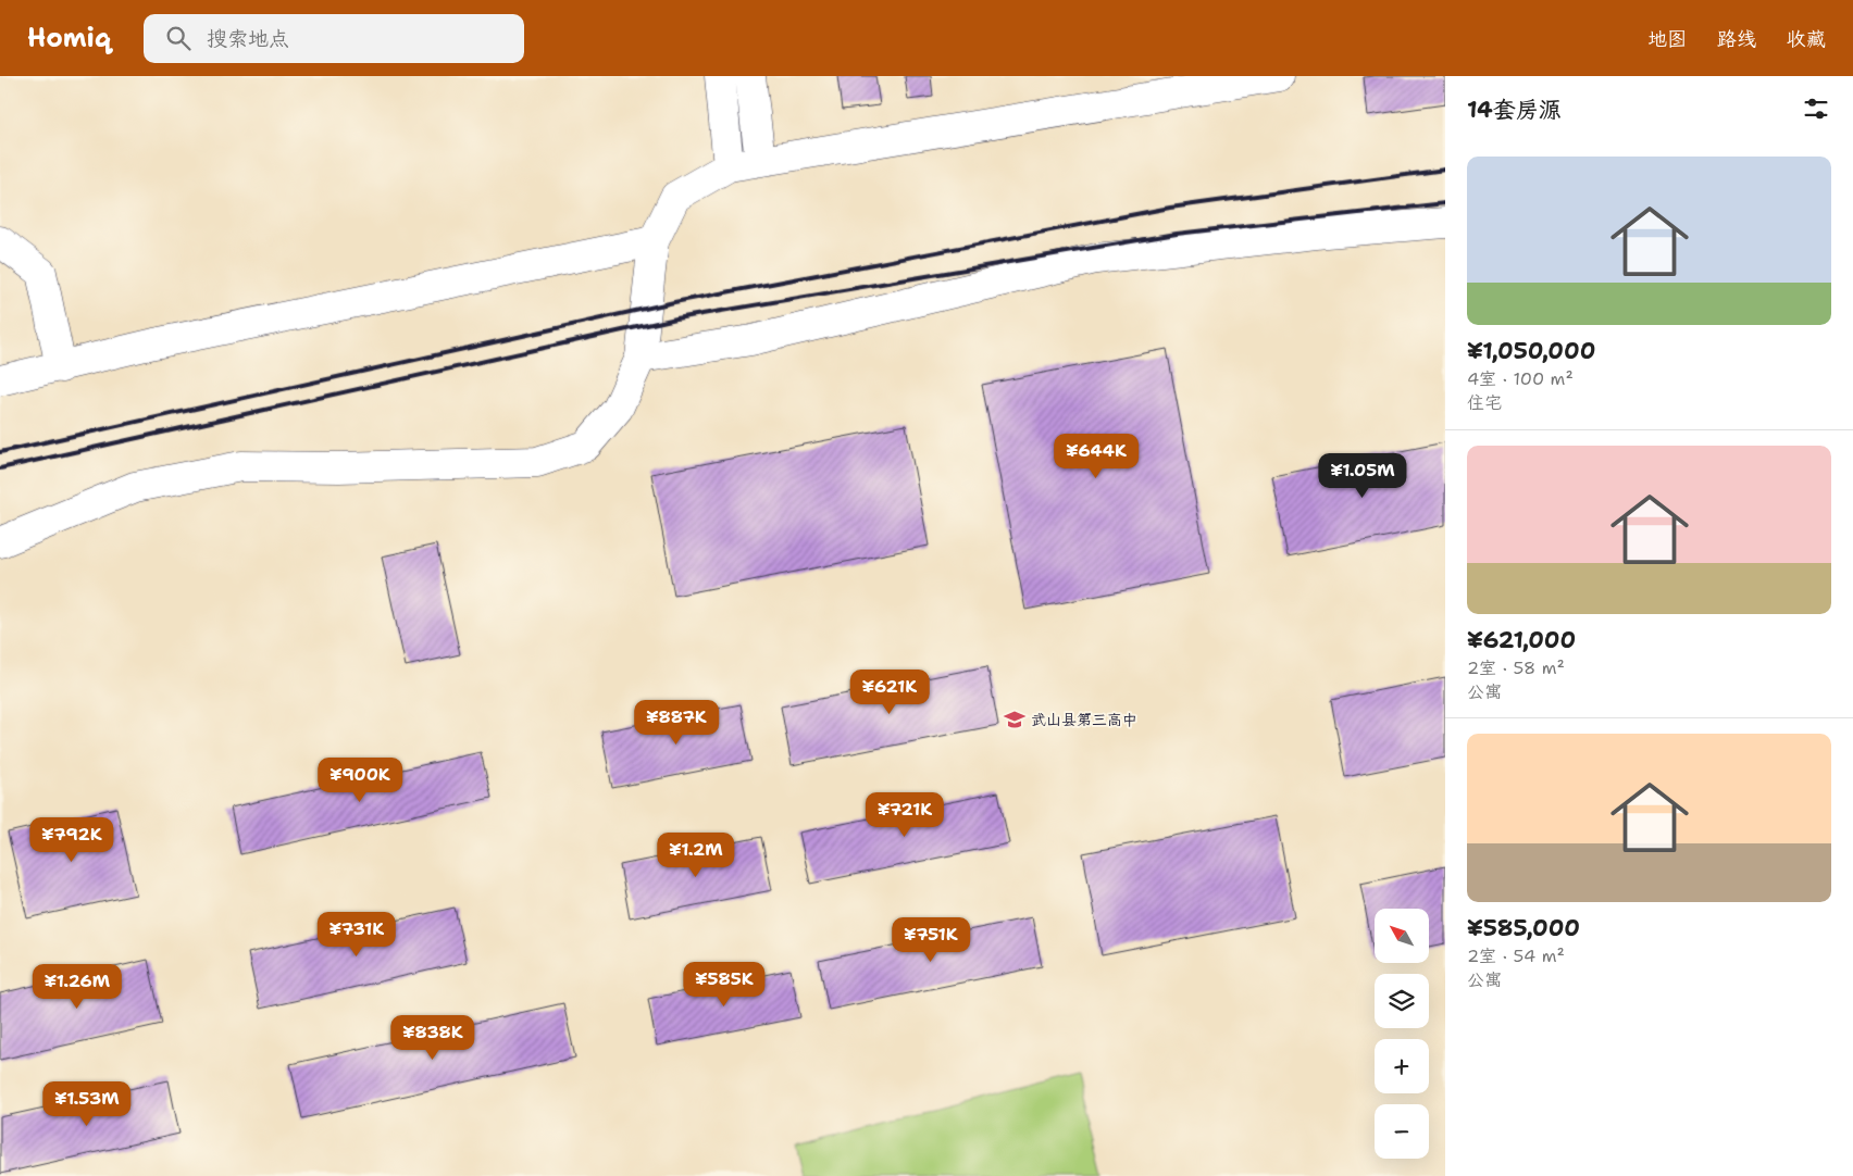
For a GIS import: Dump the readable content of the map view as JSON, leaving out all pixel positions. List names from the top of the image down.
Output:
{
  "places": {
    "school or university": ["武山县第三高中"]
  },
  "north": "top left",
  "page": {
    "header": "Homiq",
    "search": "搜索地点",
    "nav": ["地图", "路线", "收藏"],
    "heading": "14套房源",
    "list": [
      {
        "name": "¥1,050,000",
        "note": "4室 · 100 m² · 住宅"
      },
      {
        "name": "¥621,000",
        "note": "2室 · 58 m² · 公寓"
      },
      {
        "name": "¥585,000",
        "note": "2室 · 54 m² · 公寓"
      }
    ],
    "price": [
      "¥644K",
      "¥1.05M",
      "¥621K",
      "¥887K",
      "¥900K",
      "¥721K",
      "¥792K",
      "¥1.2M",
      "¥731K",
      "¥751K",
      "¥585K",
      "¥1.26M",
      "¥838K",
      "¥1.53M"
    ],
    "map_buttons": ["+", "−"]
  }
}
